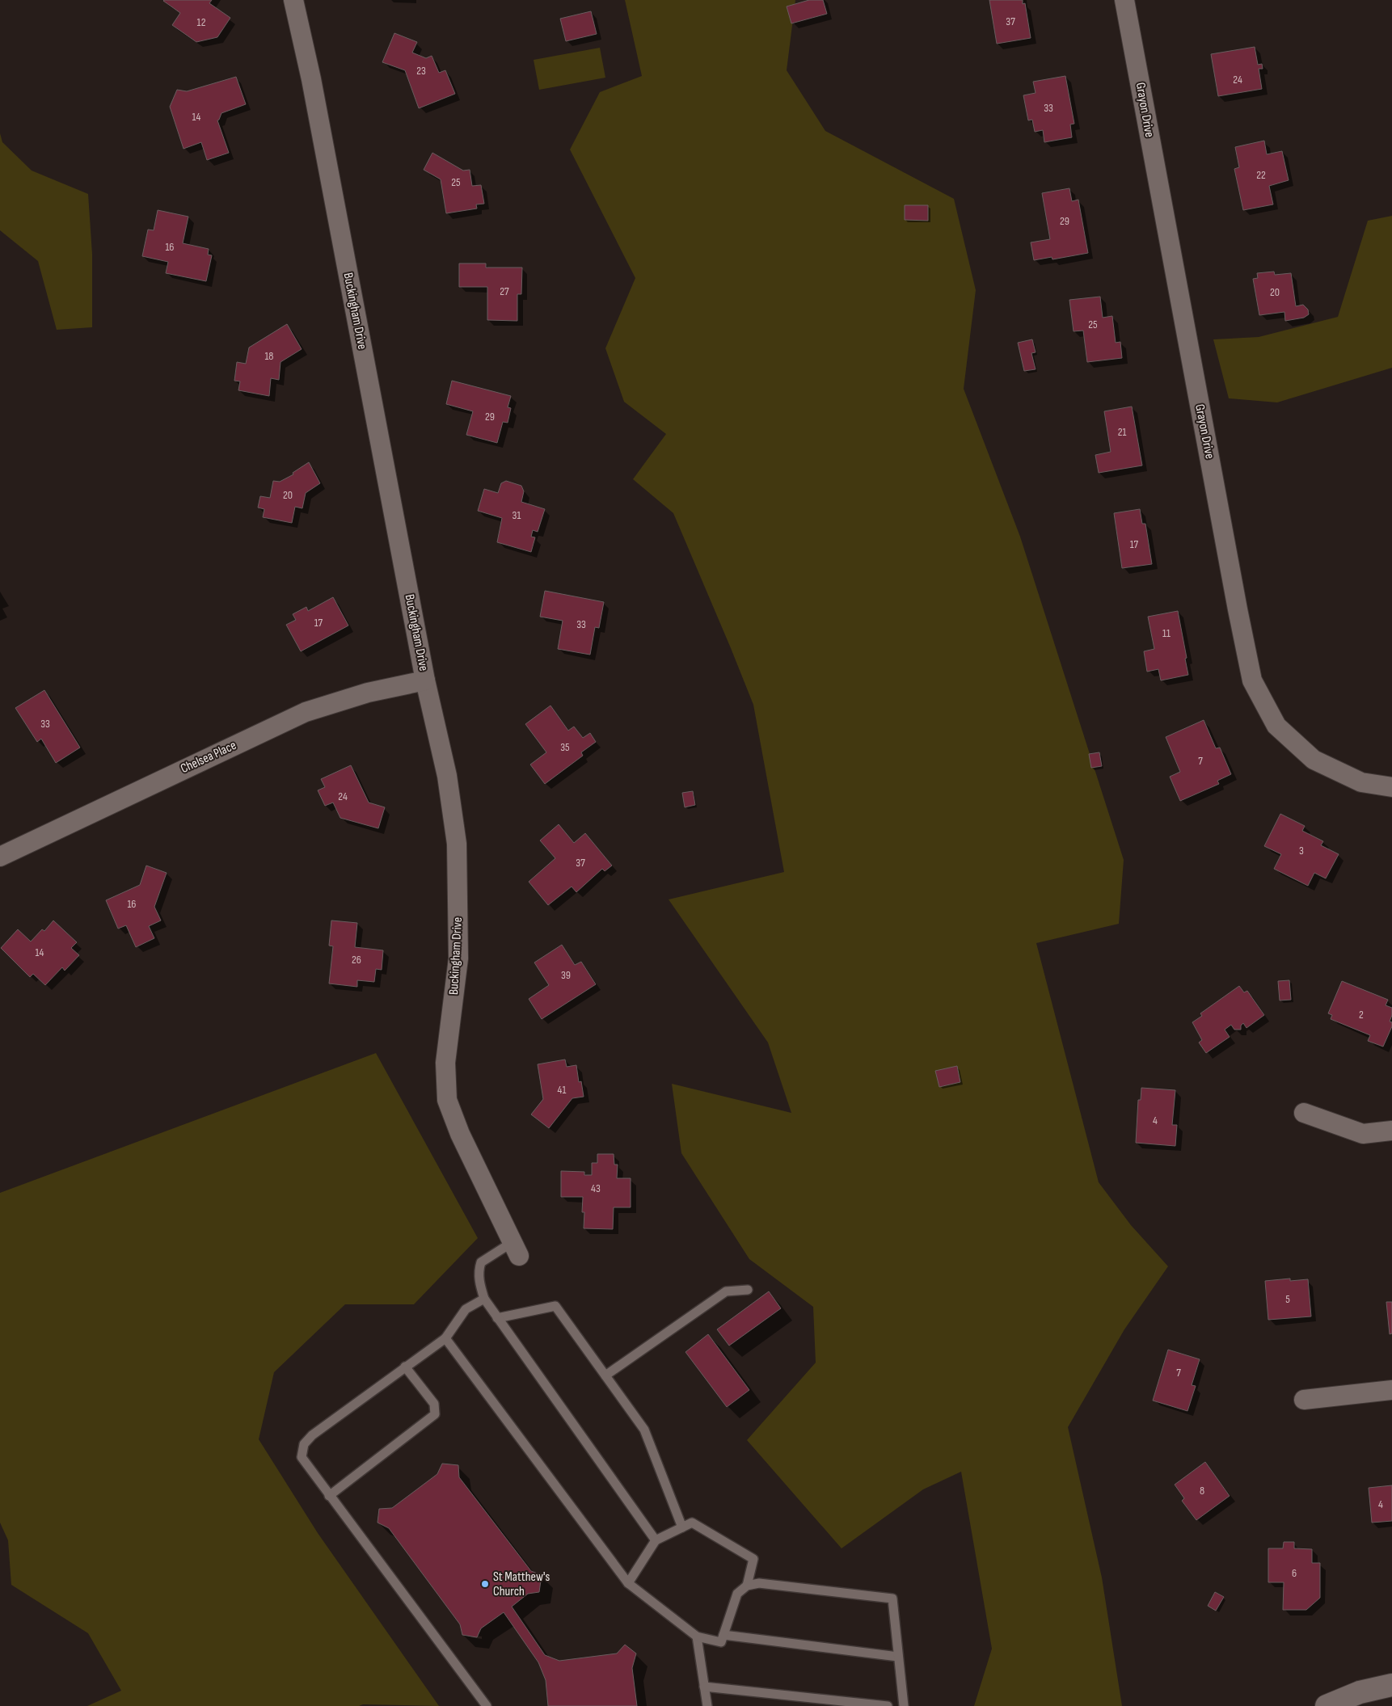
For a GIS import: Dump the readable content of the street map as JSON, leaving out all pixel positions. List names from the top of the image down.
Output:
{
  "streets": {
    "street": ["Grayon Drive", "Buckingham Drive", "Chelsea Place"]
  },
  "crossings": [
    ["Buckingham Drive", "Chelsea Place"]
  ],
  "places": ["St Matthew's Church"],
  "house_numbers": [
    "37",
    "12",
    "23",
    "24",
    "33",
    "14",
    "22",
    "25",
    "29",
    "16",
    "27",
    "20",
    "25",
    "18",
    "29",
    "21",
    "20",
    "31",
    "17",
    "17",
    "33",
    "11",
    "33",
    "35",
    "7",
    "24",
    "3",
    "37",
    "16",
    "14",
    "26",
    "39",
    "2",
    "41",
    "4",
    "43",
    "5",
    "7",
    "8",
    "4",
    "6"
  ]
}
